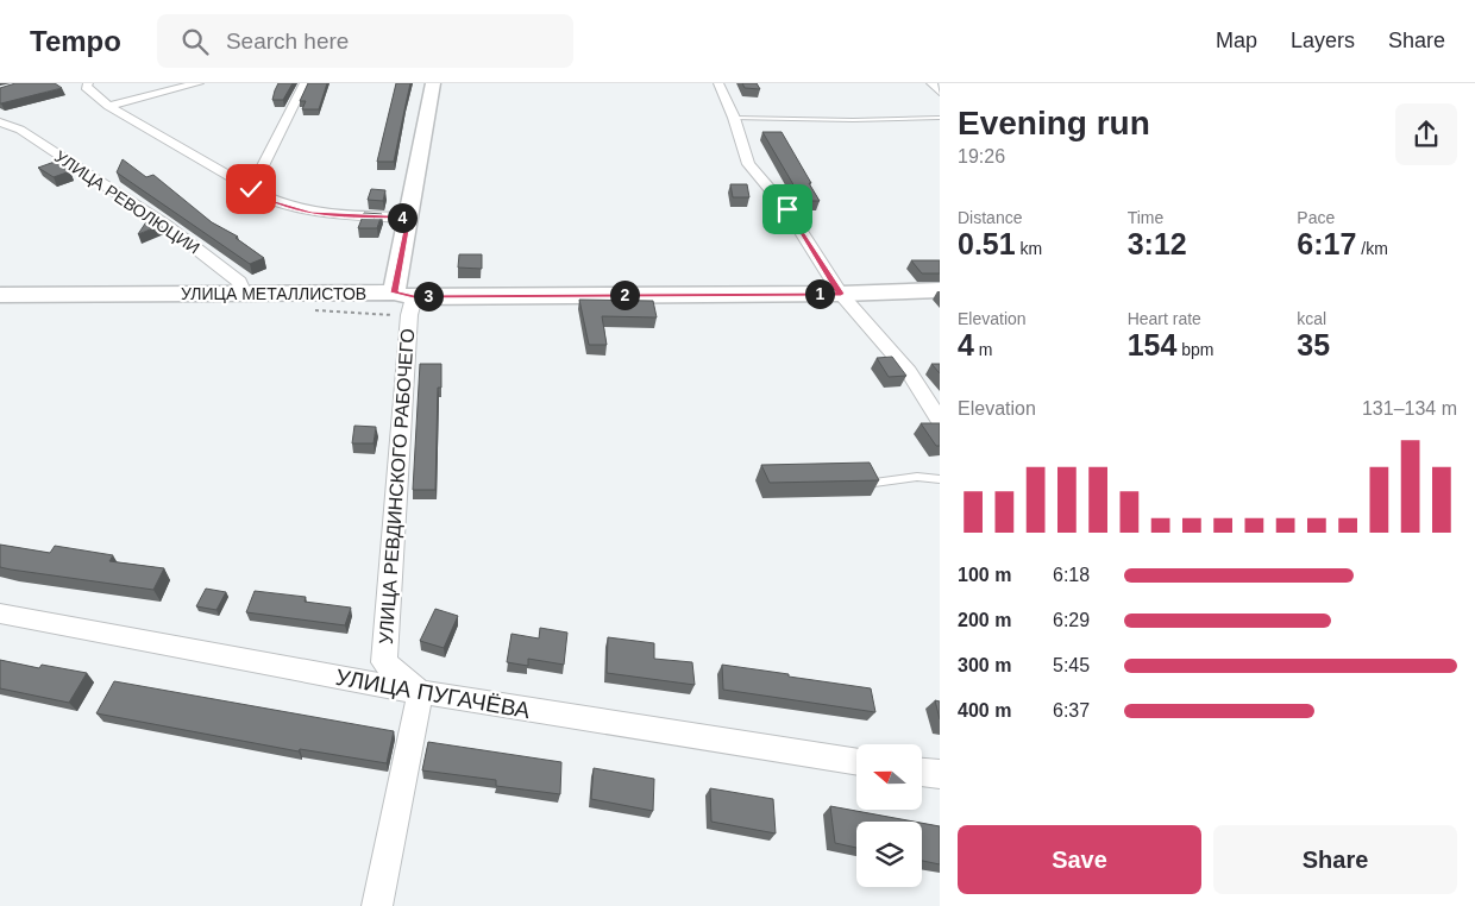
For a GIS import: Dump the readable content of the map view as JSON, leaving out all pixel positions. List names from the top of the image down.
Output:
{
  "streets": {
    "street": [
      "УЛИЦА РЕВОЛЮЦИИ",
      "УЛИЦА МЕТАЛЛИСТОВ",
      "УЛИЦА РЕВДИНСКОГО РАБОЧЕГО",
      "УЛИЦА ПУГАЧЁВА"
    ]
  },
  "crossings": [
    ["УЛИЦА РЕВОЛЮЦИИ", "УЛИЦА МЕТАЛЛИСТОВ"],
    ["УЛИЦА МЕТАЛЛИСТОВ", "УЛИЦА РЕВДИНСКОГО РАБОЧЕГО"],
    ["УЛИЦА РЕВДИНСКОГО РАБОЧЕГО", "УЛИЦА ПУГАЧЁВА"]
  ],
  "north": "left",
  "page": {
    "header": "Tempo",
    "search": "Search here",
    "nav": ["Map", "Layers", "Share"],
    "heading": ["Evening run", "19:26"],
    "stats": [
      ["Distance", "0.51 km"],
      ["Time", "3:12"],
      ["Pace", "6:17 /km"],
      ["Elevation", "4 m"],
      ["Heart rate", "154 bpm"],
      ["kcal", "35"]
    ],
    "pins": [
      "4",
      "1",
      "2",
      "3"
    ],
    "chart": ["Elevation", "131–134 m"],
    "list": [
      {
        "name": "100 m",
        "note": "6:18"
      },
      {
        "name": "200 m",
        "note": "6:29"
      },
      {
        "name": "300 m",
        "note": "5:45"
      },
      {
        "name": "400 m",
        "note": "6:37"
      }
    ],
    "buttons": ["Save", "Share"]
  }
}
